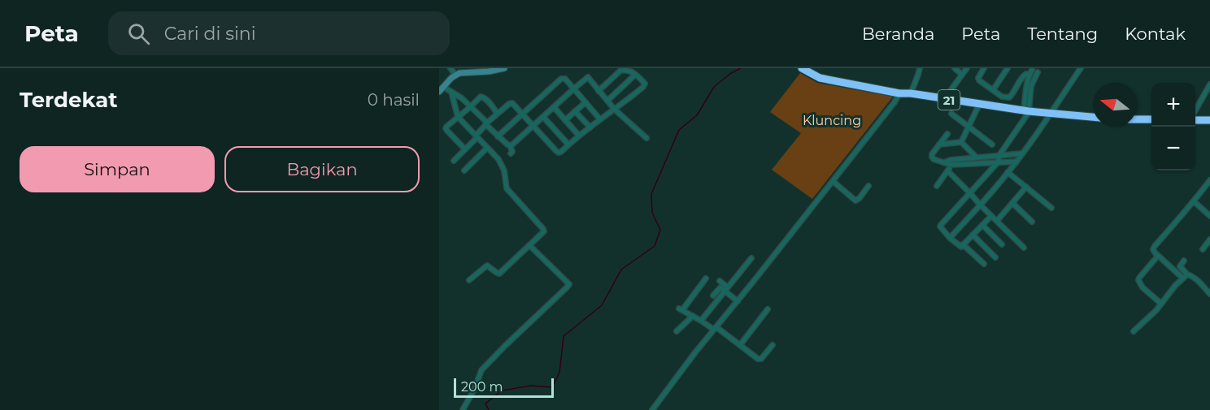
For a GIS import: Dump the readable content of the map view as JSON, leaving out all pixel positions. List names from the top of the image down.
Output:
{
  "streets": {
    "highway": ["21"]
  },
  "parks": ["Kluncing"],
  "scale_bar": "200 m",
  "north": "left",
  "page": {
    "header": "Peta",
    "search": "Cari di sini",
    "nav": [
      "Beranda",
      "Peta",
      "Tentang",
      "Kontak"
    ],
    "heading": ["Terdekat", "0 hasil"],
    "map_buttons": ["+", "−"],
    "buttons": ["Simpan", "Bagikan"],
    "scale": "200 m"
  }
}
